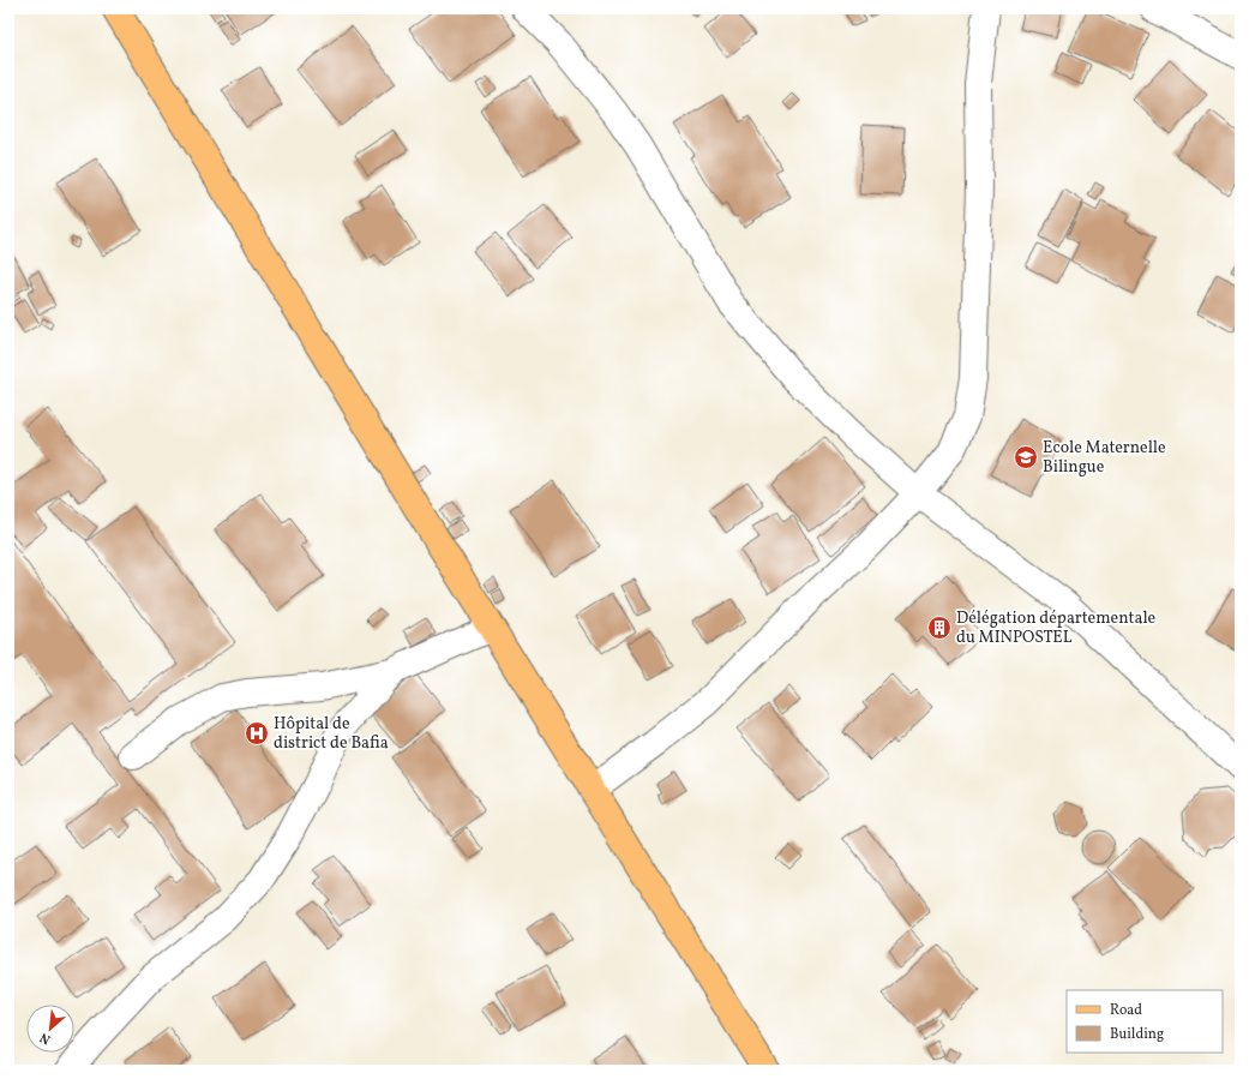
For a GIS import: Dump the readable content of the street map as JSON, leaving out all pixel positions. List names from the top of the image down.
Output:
{
  "places": {
    "school or university": ["Ecole Maternelle Bilingue"],
    "building": ["Délégation départementale du MINPOSTEL"],
    "hospital": ["Hôpital de district de Bafia"]
  },
  "legend": ["Road", "Building"],
  "north": "bottom left"
}
